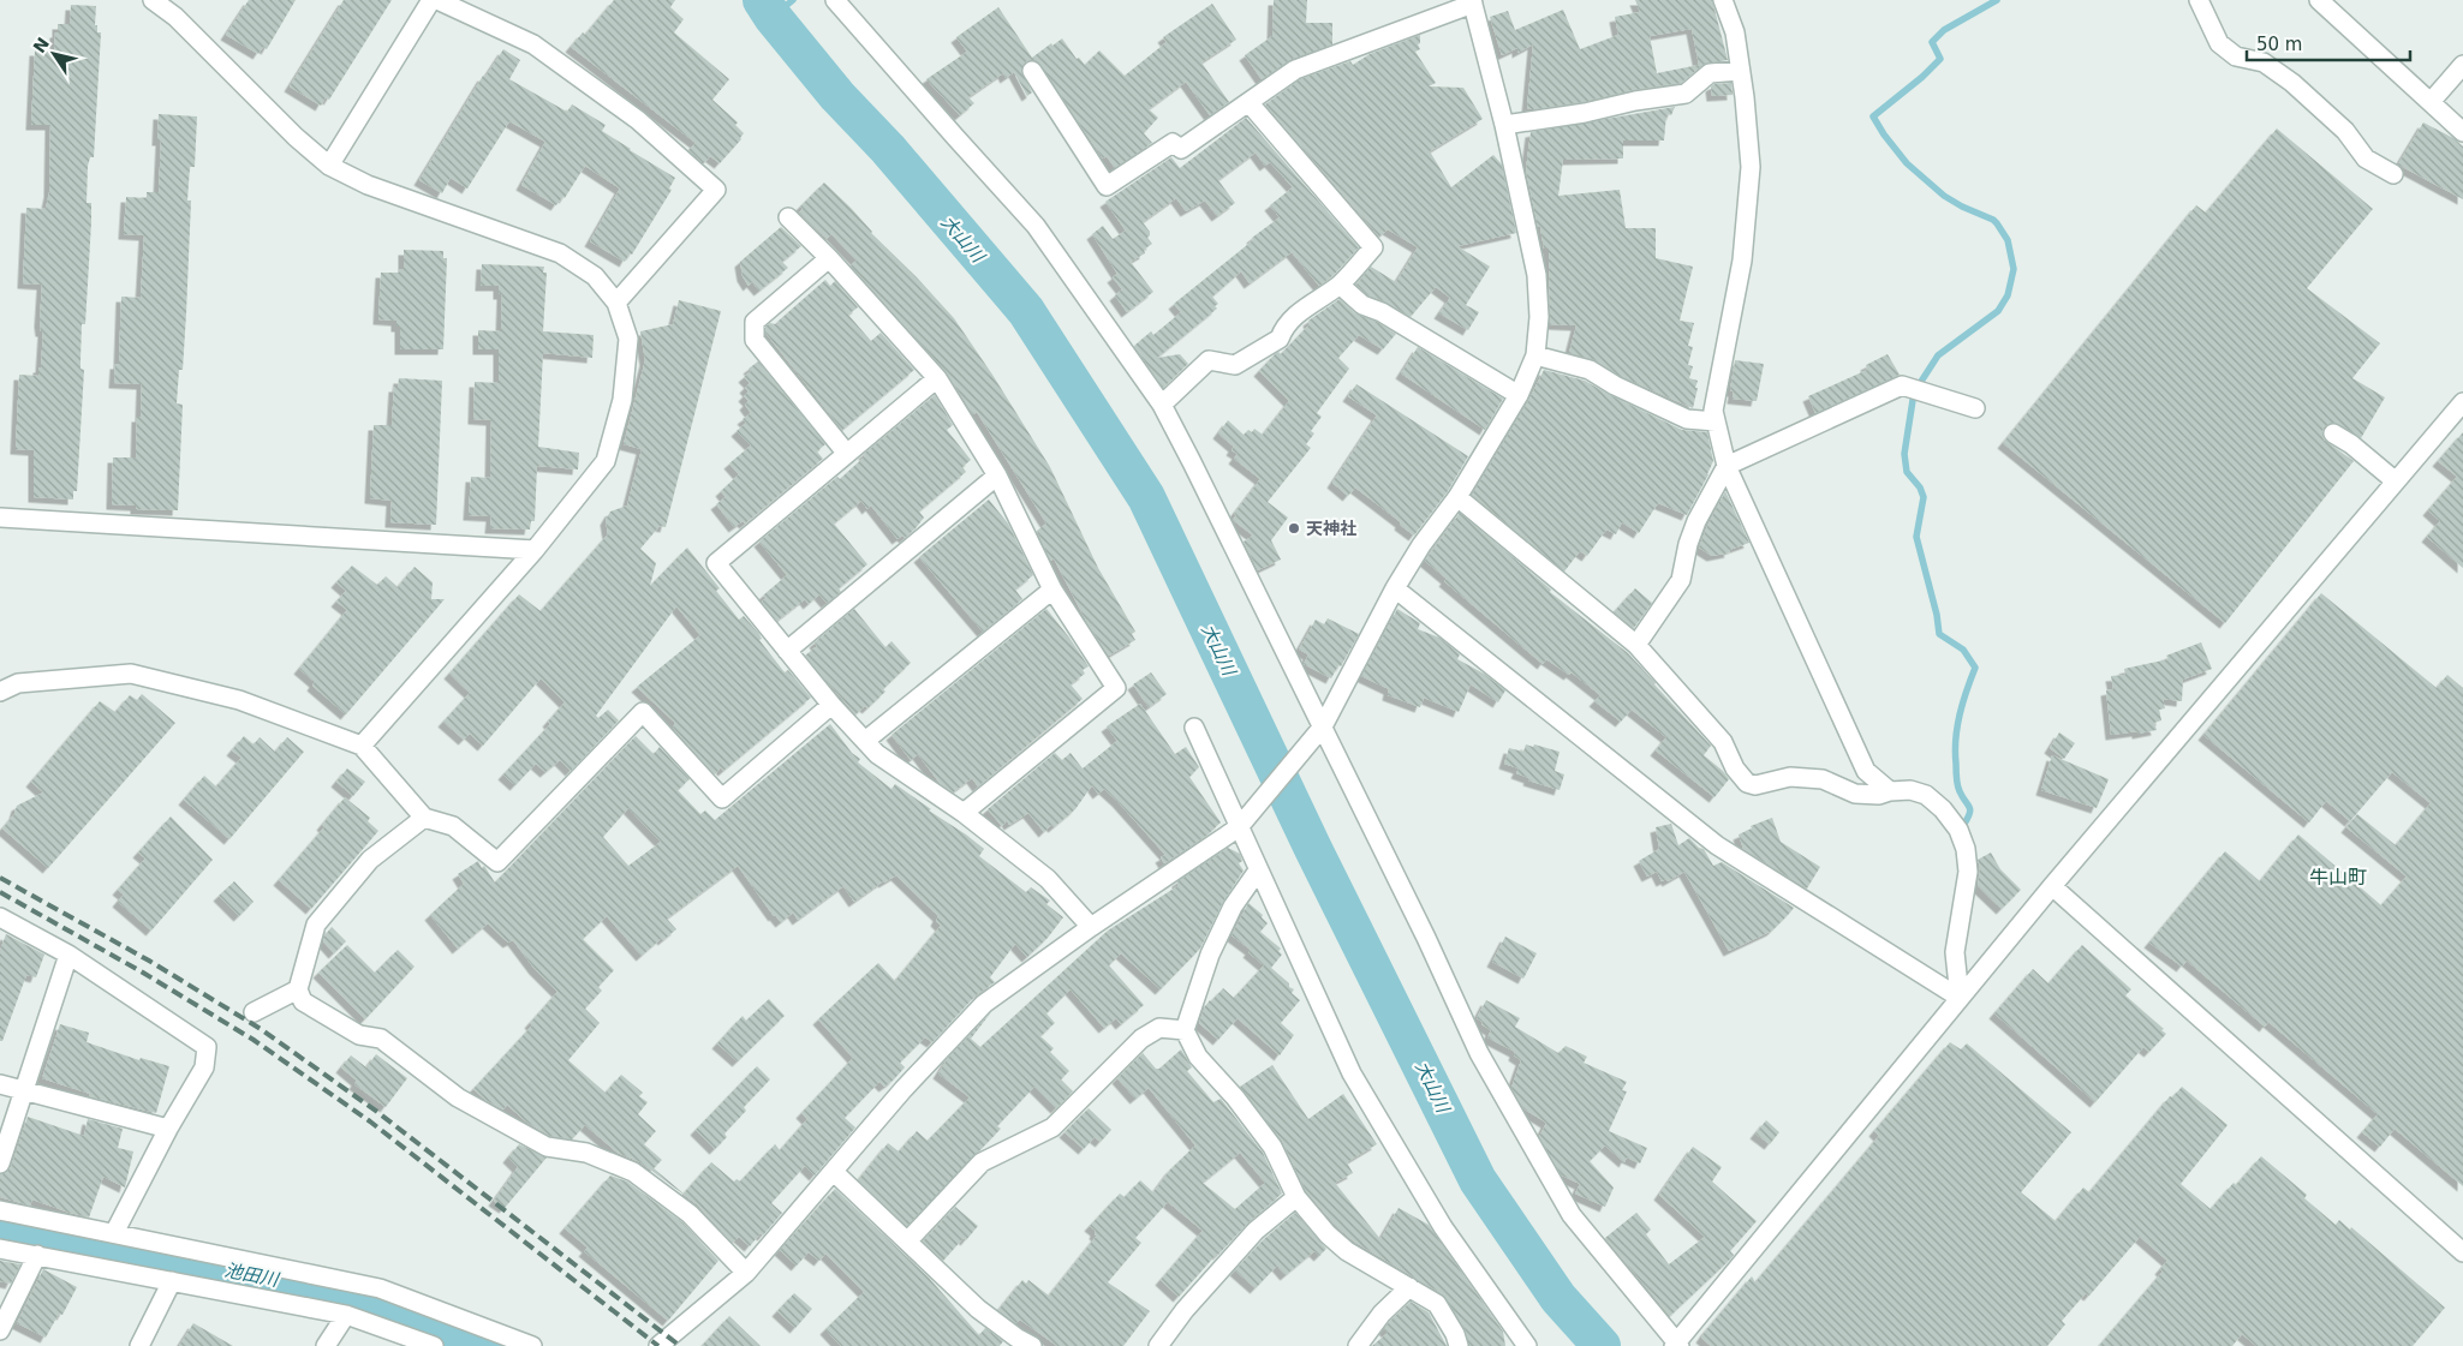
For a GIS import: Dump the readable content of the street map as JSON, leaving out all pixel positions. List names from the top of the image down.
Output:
{
  "districts": ["牛山町"],
  "water": ["大山川", "池田川"],
  "places": ["天神社"],
  "scale_bar": "50 m",
  "north": "top left"
}
